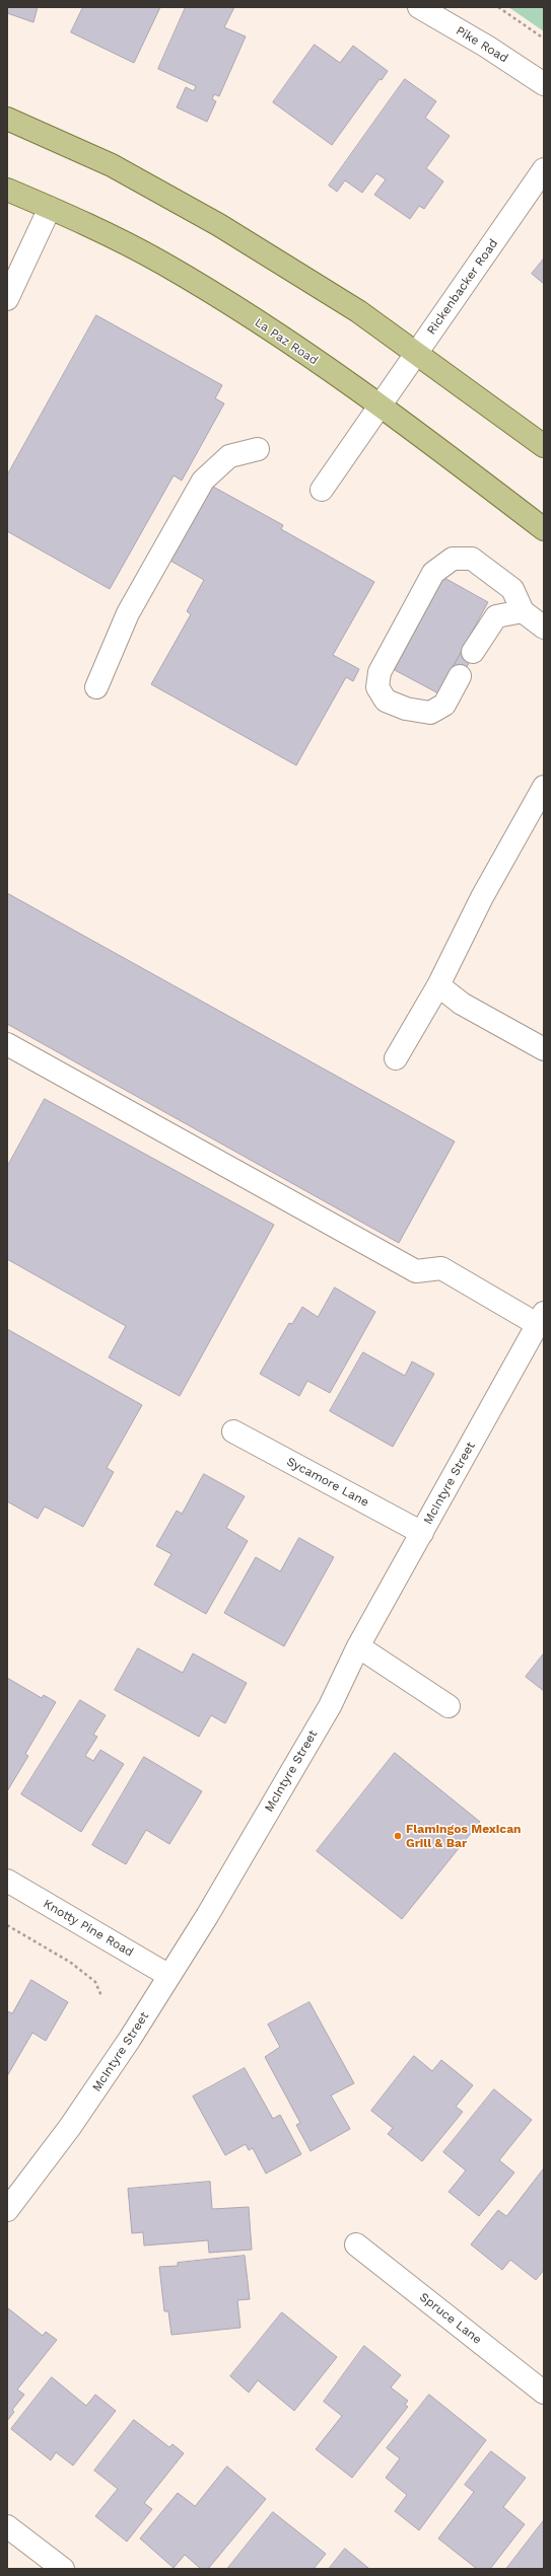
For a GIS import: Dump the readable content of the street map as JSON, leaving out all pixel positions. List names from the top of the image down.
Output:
{
  "streets": {
    "main road": ["La Paz Road"],
    "street": [
      "Pike Road",
      "Rickenbacker Road",
      "Sycamore Lane",
      "McIntyre Street",
      "Knotty Pine Road",
      "Spruce Lane"
    ]
  },
  "crossings": [
    ["Rickenbacker Road", "La Paz Road"],
    ["Sycamore Lane", "McIntyre Street"],
    ["McIntyre Street", "Knotty Pine Road"]
  ],
  "places": ["Flamingos Mexican Grill & Bar"]
}
